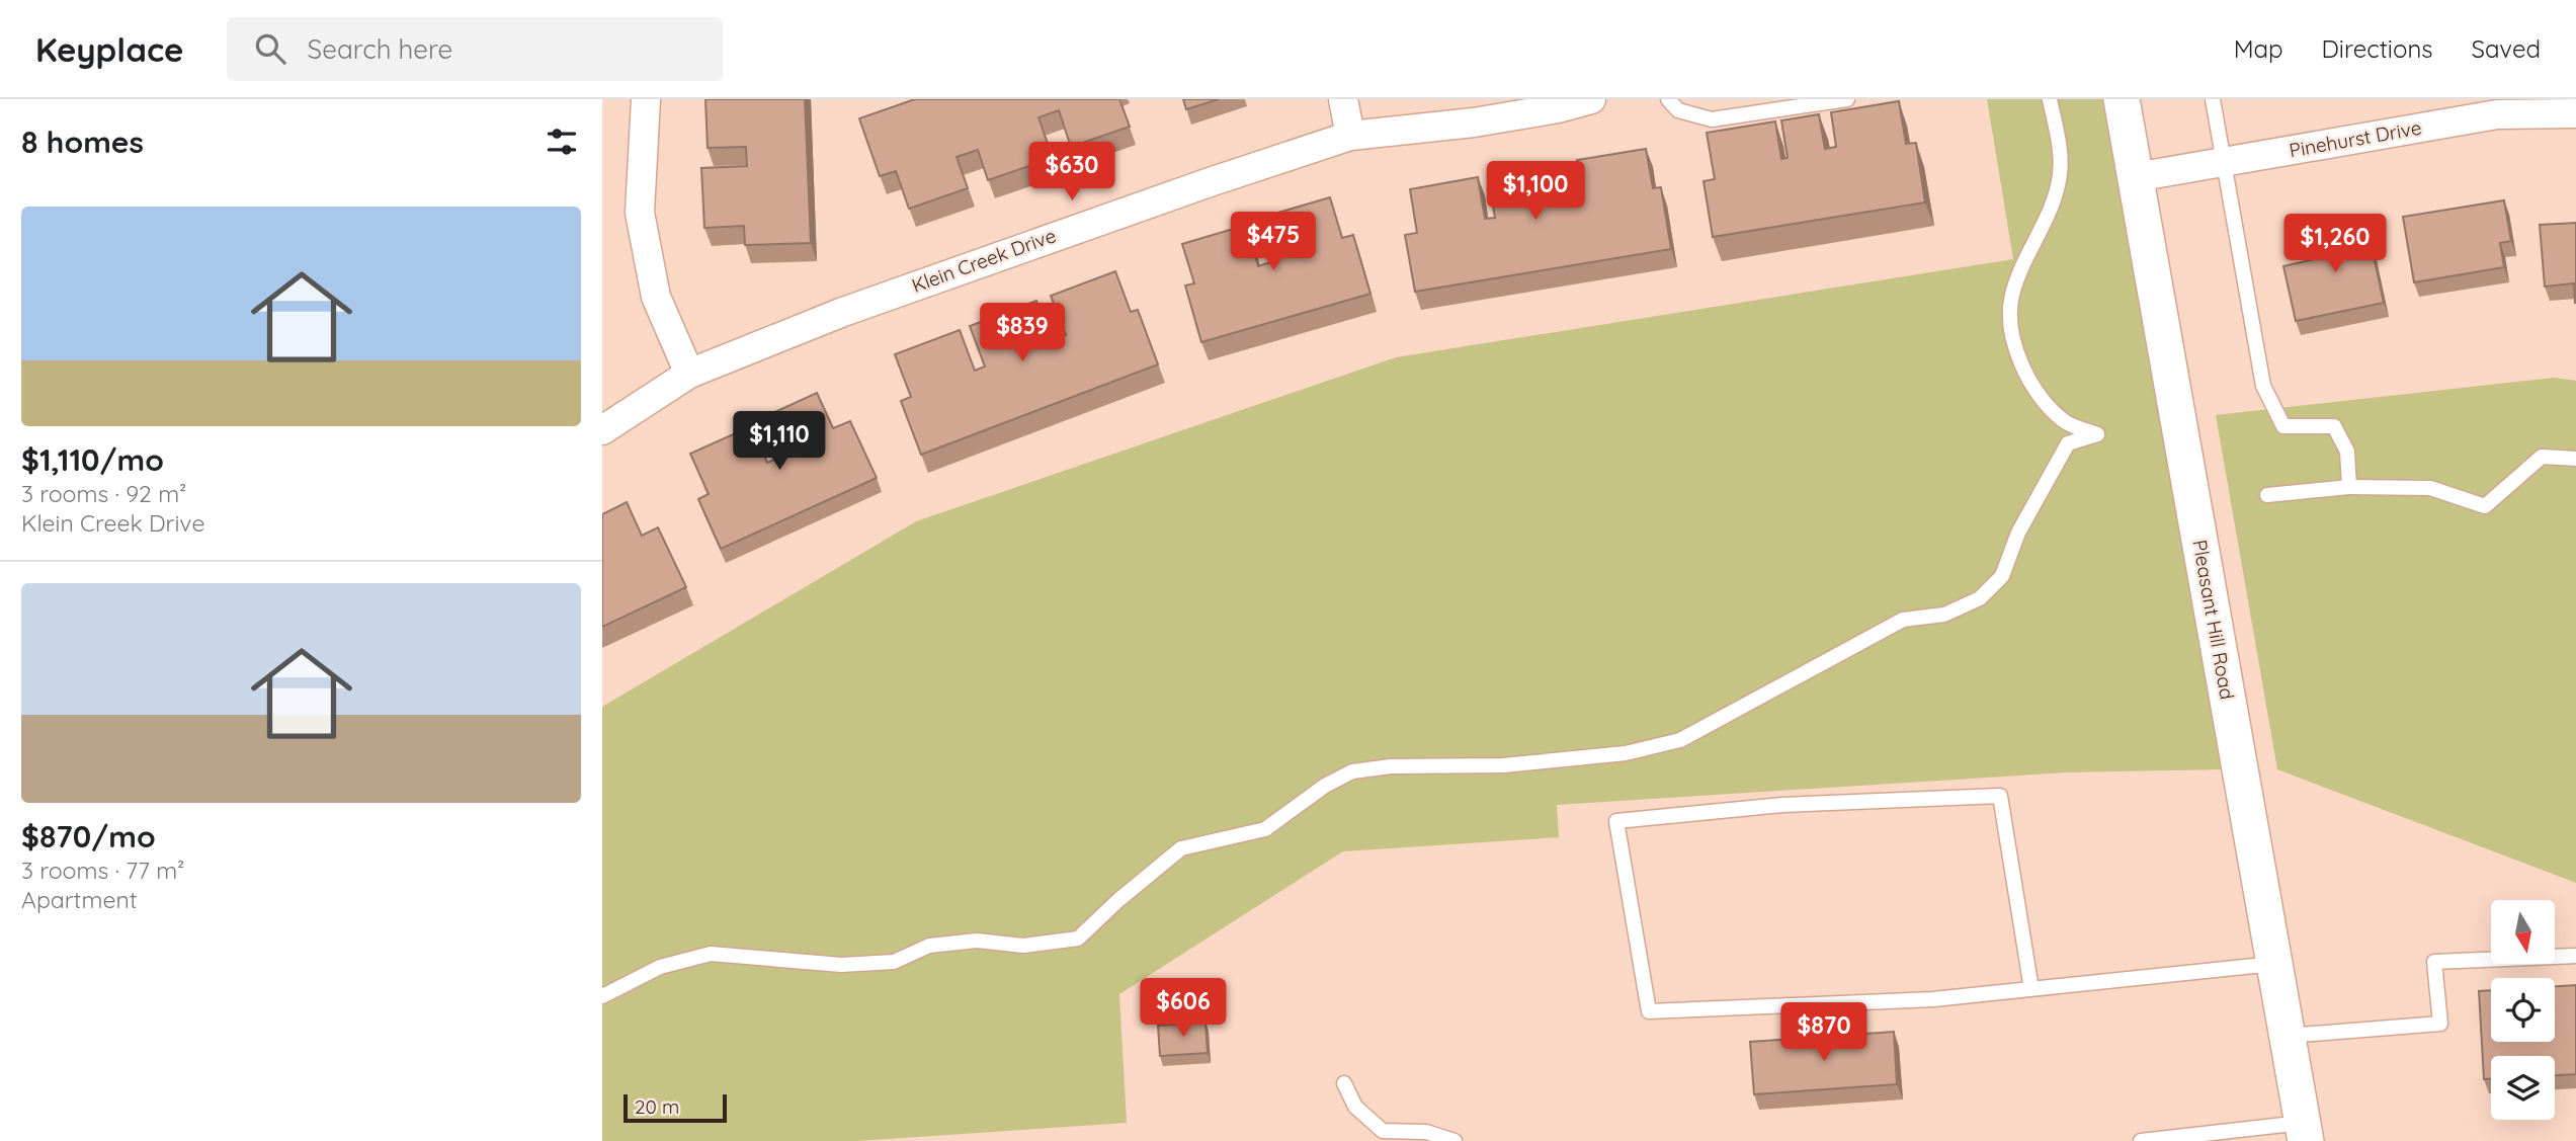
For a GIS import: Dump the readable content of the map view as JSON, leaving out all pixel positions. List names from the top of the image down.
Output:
{
  "streets": {
    "street": ["Pinehurst Drive", "Klein Creek Drive", "Pleasant Hill Road"]
  },
  "crossings": [
    ["Pinehurst Drive", "Pleasant Hill Road"]
  ],
  "scale_bar": "20 m",
  "north": "bottom",
  "page": {
    "header": "Keyplace",
    "search": "Search here",
    "nav": ["Map", "Directions", "Saved"],
    "heading": "8 homes",
    "price": [
      "$630",
      "$1,100",
      "$475",
      "$1,260",
      "$839",
      "$1,110",
      "$606",
      "$870"
    ],
    "list": [
      {
        "name": "$1,110/mo",
        "note": "3 rooms · 92 m² · Klein Creek Drive"
      },
      {
        "name": "$870/mo",
        "note": "3 rooms · 77 m² · Apartment"
      }
    ],
    "scale": "20 m"
  }
}
